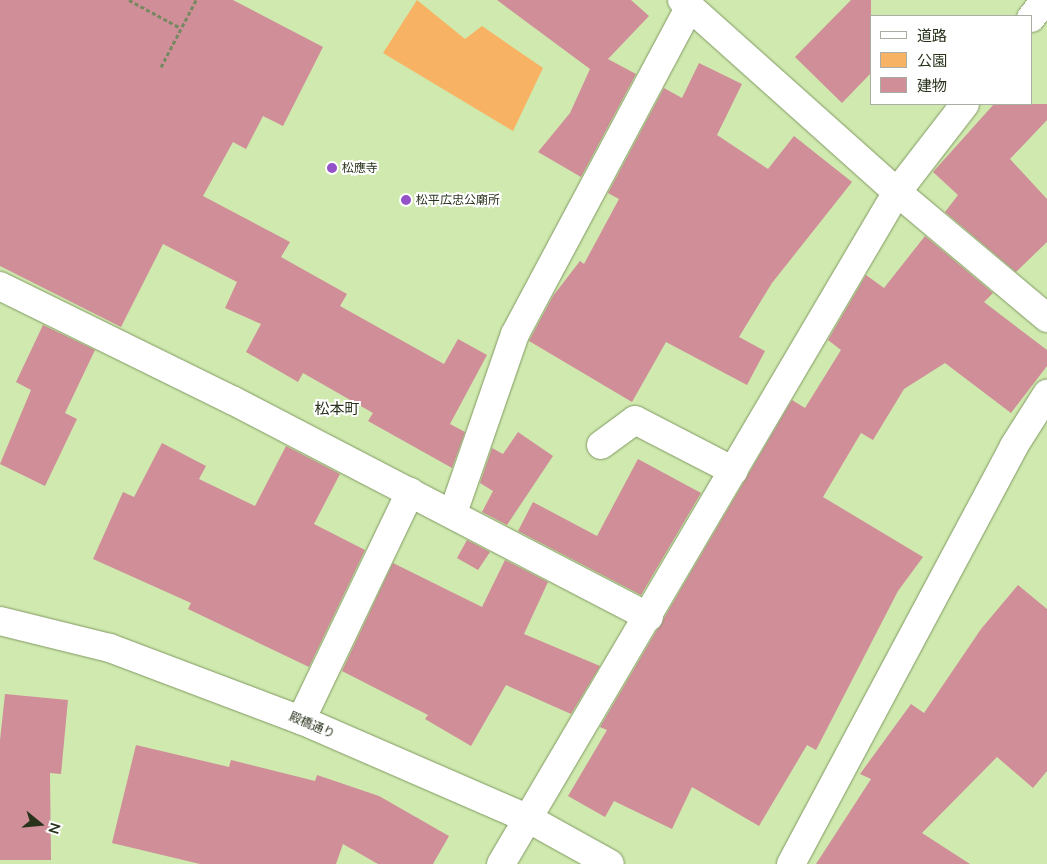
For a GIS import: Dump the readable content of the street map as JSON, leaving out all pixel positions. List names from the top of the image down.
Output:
{
  "streets": {
    "street": ["殿橋通り"]
  },
  "districts": ["松本町"],
  "places": ["松應寺", "松平広忠公廟所"],
  "legend": ["道路", "公園", "建物"],
  "north": "right"
}
